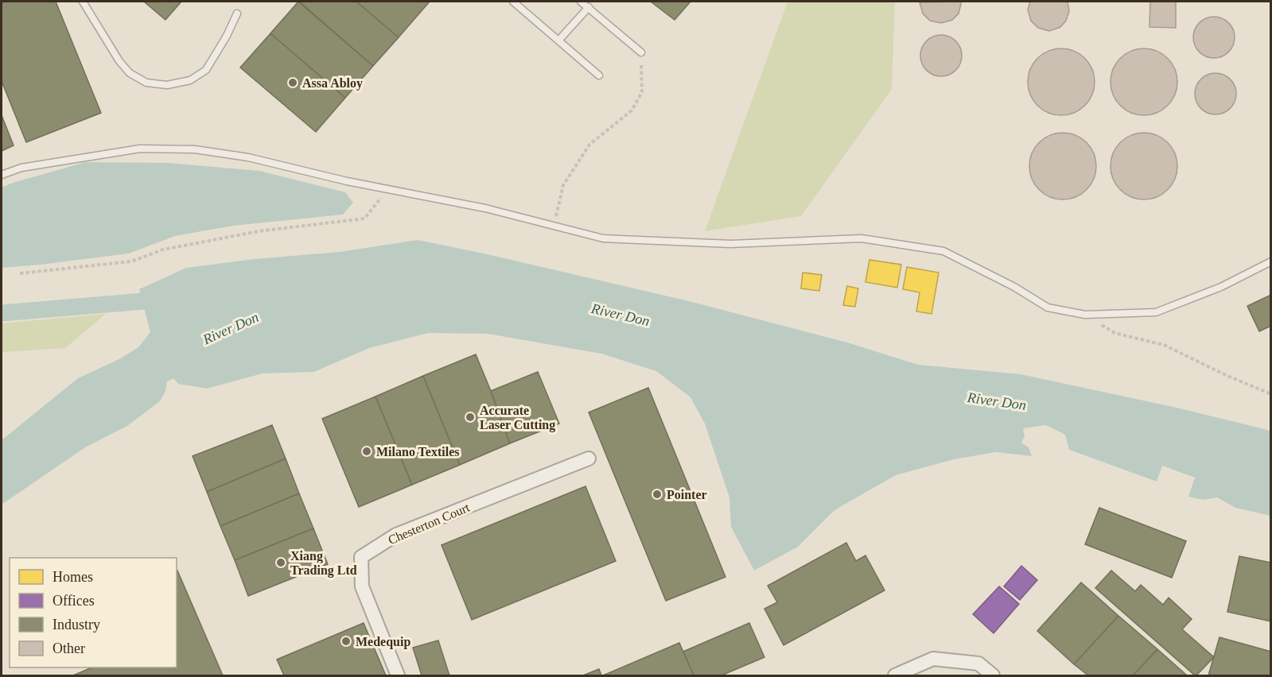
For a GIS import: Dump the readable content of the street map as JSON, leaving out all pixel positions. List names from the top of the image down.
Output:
{
  "streets": {
    "street": ["Chesterton Court"]
  },
  "water": ["River Don"],
  "places": [
    "Assa Abloy",
    "Accurate Laser Cutting",
    "Milano Textiles",
    "Pointer",
    "Xiang Trading Ltd",
    "Medequip"
  ],
  "legend": [
    "Homes",
    "Offices",
    "Industry",
    "Other"
  ]
}
